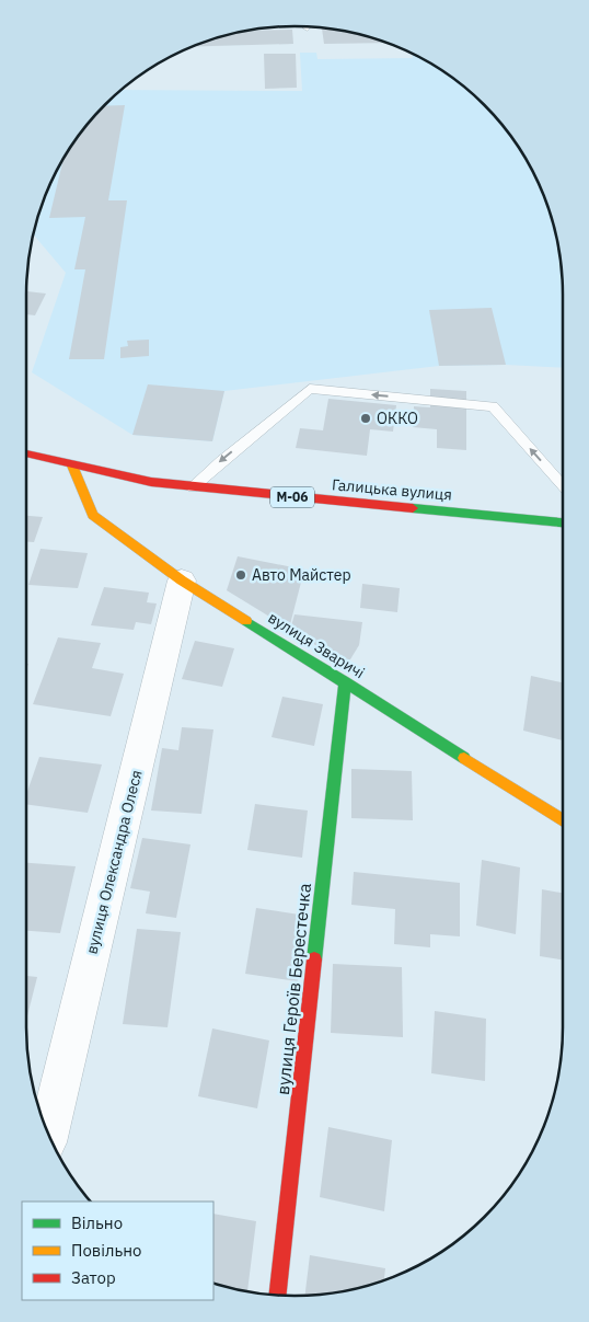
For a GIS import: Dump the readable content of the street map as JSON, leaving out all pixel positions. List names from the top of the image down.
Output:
{
  "streets": {
    "main road": [
      "Галицька вулиця",
      "М-06",
      "вулиця Зваричі",
      "вулиця Героїв Берестечка"
    ],
    "street": ["вулиця Олександра Олеся"]
  },
  "crossings": [
    ["Галицька вулиця", "вулиця Зваричі"],
    ["вулиця Зваричі", "вулиця Олександра Олеся"],
    ["вулиця Зваричі", "вулиця Героїв Берестечка"]
  ],
  "places": ["ОККО", "Авто Майстер"],
  "legend": ["Вільно", "Повільно", "Затор"]
}
